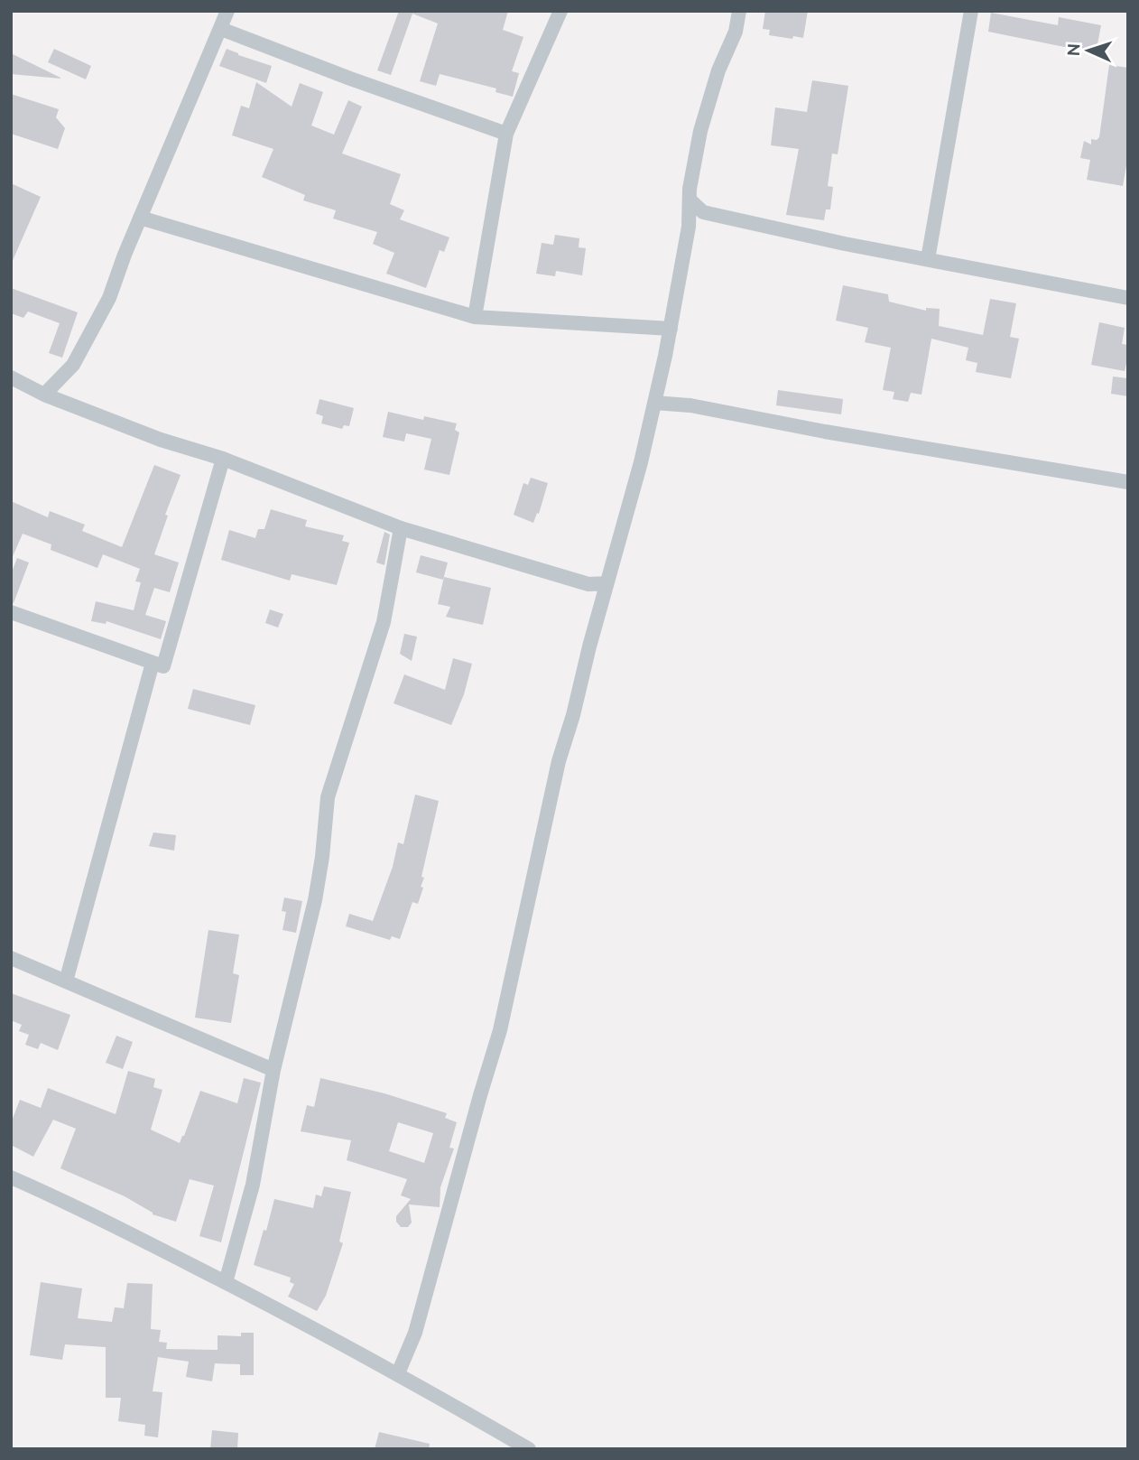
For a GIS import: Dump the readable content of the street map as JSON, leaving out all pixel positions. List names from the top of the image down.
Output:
{
  "north": "left"
}
